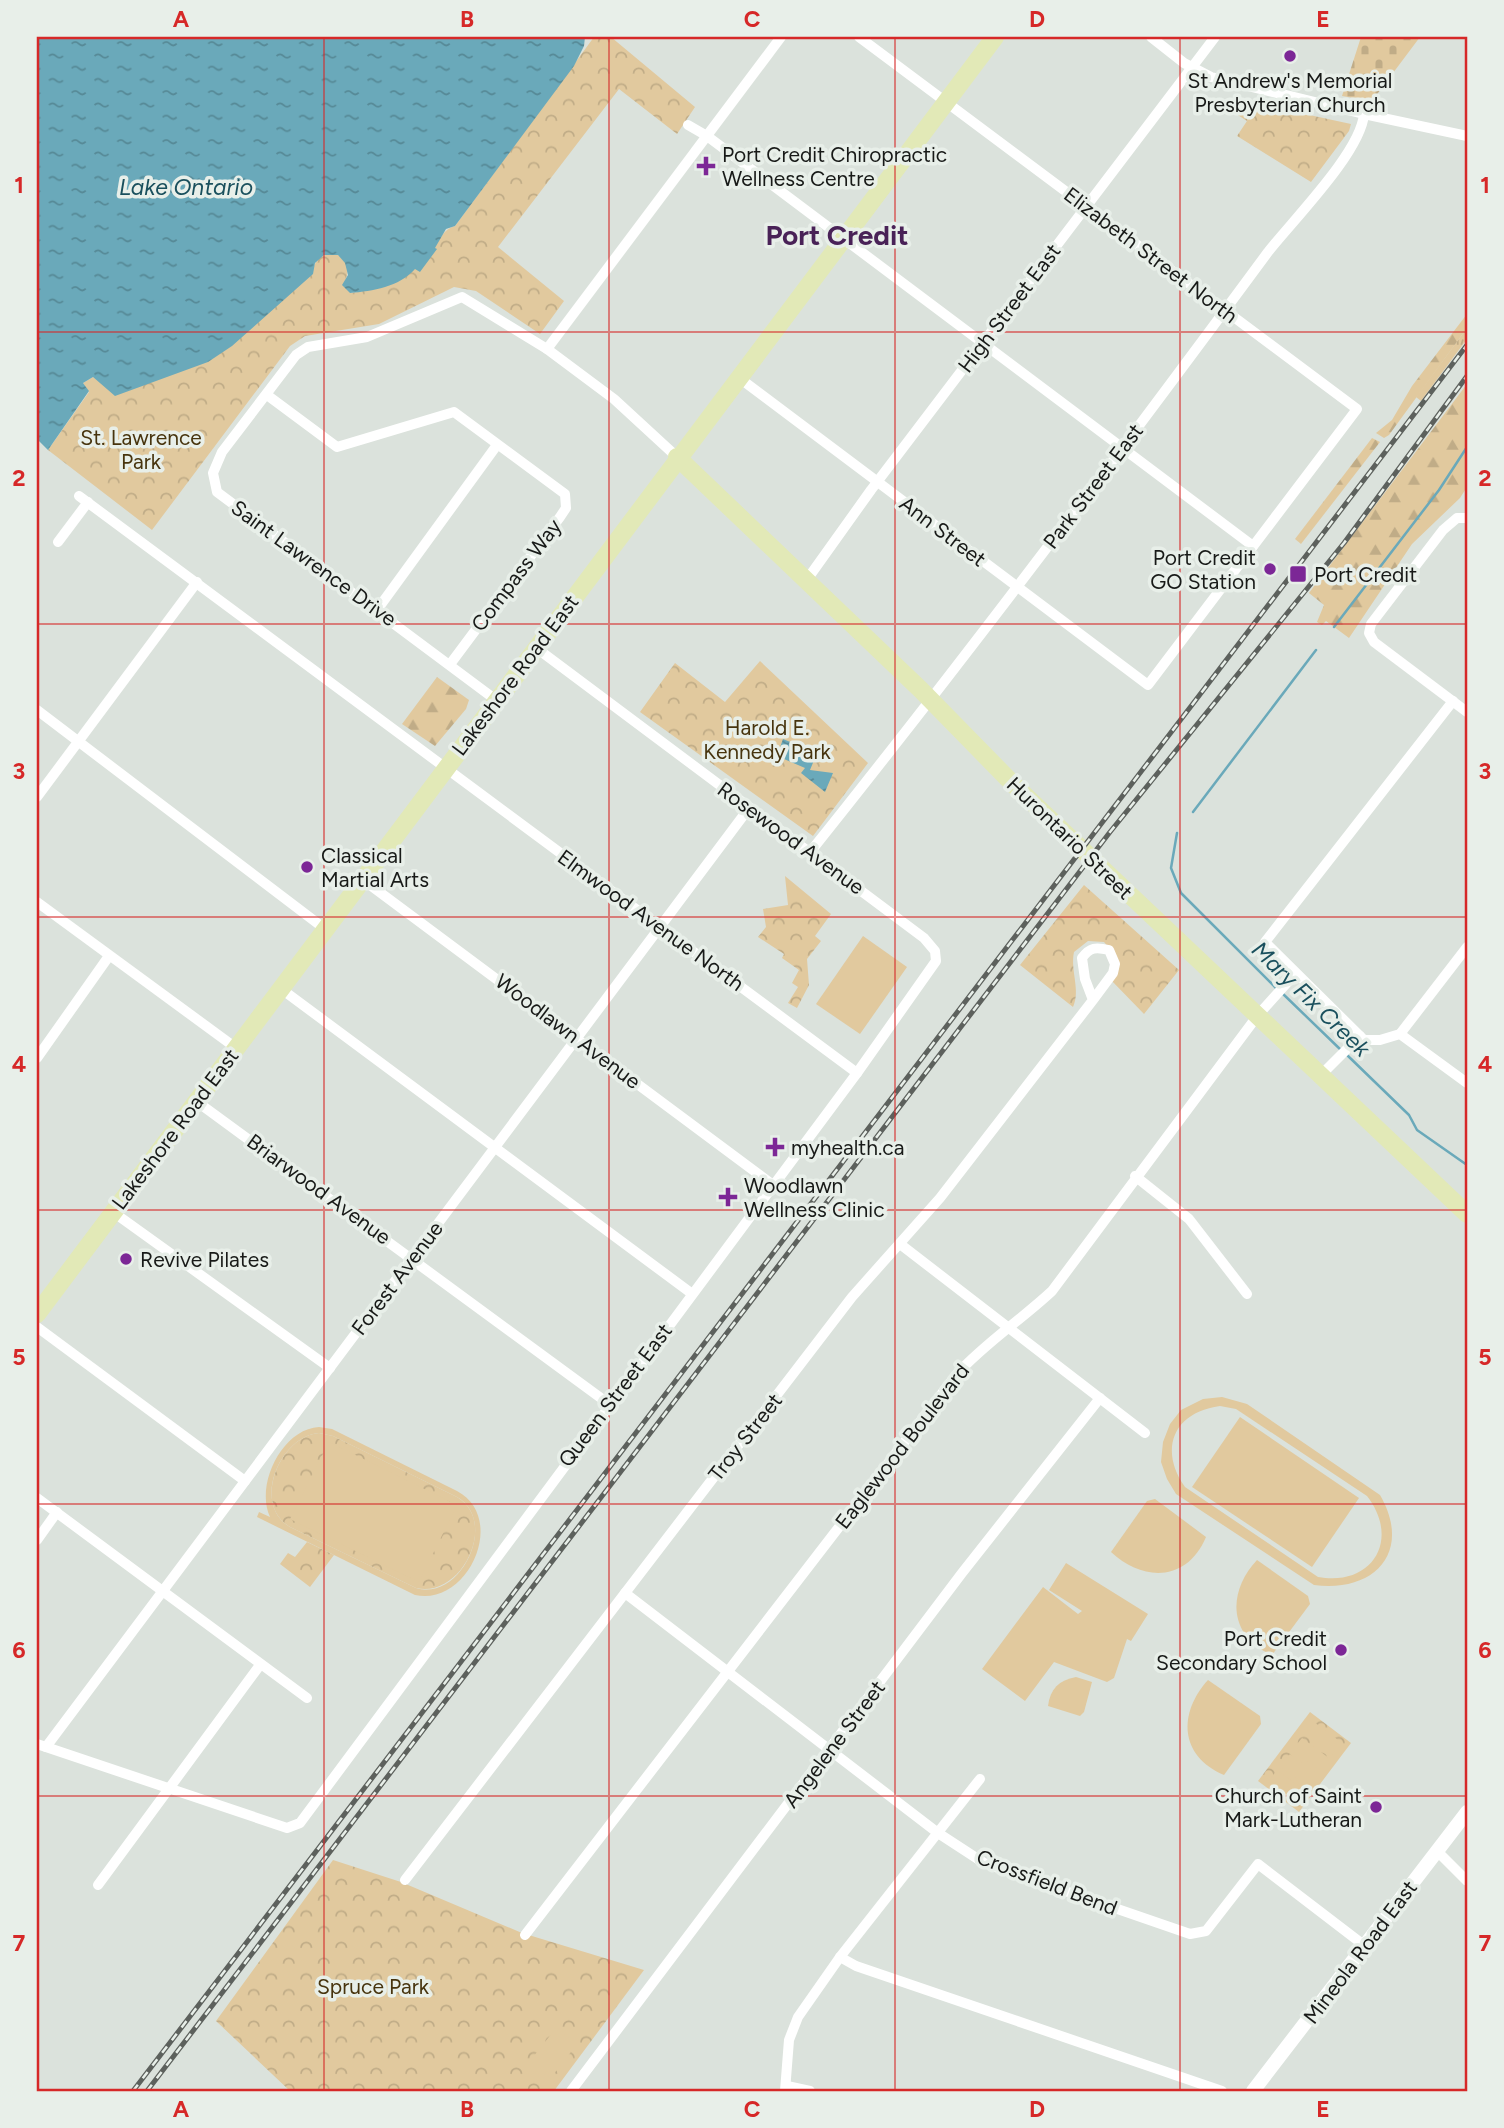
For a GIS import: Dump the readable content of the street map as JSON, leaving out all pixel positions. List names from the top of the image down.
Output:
{
  "streets": {
    "main road": ["Lakeshore Road East", "Hurontario Street"],
    "street": [
      "Elizabeth Street North",
      "High Street East",
      "Park Street East",
      "Ann Street",
      "Saint Lawrence Drive",
      "Compass Way",
      "Rosewood Avenue",
      "Elmwood Avenue North",
      "Woodlawn Avenue",
      "Briarwood Avenue",
      "Forest Avenue",
      "Queen Street East",
      "Troy Street",
      "Eaglewood Boulevard",
      "Angelene Street",
      "Crossfield Bend",
      "Mineola Road East"
    ]
  },
  "crossings": [
    ["Elizabeth Street North", "High Street East"],
    ["Elizabeth Street North", "Park Street East"],
    ["Elizabeth Street North", "Ann Street"],
    ["Elizabeth Street North", "Lakeshore Road East"],
    ["High Street East", "Ann Street"],
    ["High Street East", "Hurontario Street"],
    ["Park Street East", "Ann Street"],
    ["Park Street East", "Rosewood Avenue"],
    ["Park Street East", "Hurontario Street"],
    ["Ann Street", "Lakeshore Road East"],
    ["Saint Lawrence Drive", "Compass Way"],
    ["Saint Lawrence Drive", "Lakeshore Road East"],
    ["Saint Lawrence Drive", "Hurontario Street"],
    ["Lakeshore Road East", "Rosewood Avenue"],
    ["Lakeshore Road East", "Hurontario Street"],
    ["Lakeshore Road East", "Elmwood Avenue North"],
    ["Lakeshore Road East", "Woodlawn Avenue"],
    ["Lakeshore Road East", "Briarwood Avenue"],
    ["Rosewood Avenue", "Forest Avenue"],
    ["Rosewood Avenue", "Queen Street East"],
    ["Hurontario Street", "Eaglewood Boulevard"],
    ["Elmwood Avenue North", "Forest Avenue"],
    ["Elmwood Avenue North", "Queen Street East"],
    ["Woodlawn Avenue", "Forest Avenue"],
    ["Woodlawn Avenue", "Queen Street East"],
    ["Briarwood Avenue", "Forest Avenue"],
    ["Briarwood Avenue", "Queen Street East"],
    ["Troy Street", "Crossfield Bend"],
    ["Eaglewood Boulevard", "Crossfield Bend"],
    ["Angelene Street", "Crossfield Bend"],
    ["Crossfield Bend", "Mineola Road East"]
  ],
  "districts": ["Port Credit"],
  "water": ["Lake Ontario", "Mary Fix Creek"],
  "parks": ["St. Lawrence Park", "Harold E. Kennedy Park", "Spruce Park"],
  "places": {
    "other": [
      "St Andrew's Memorial Presbyterian Church",
      "Port Credit GO Station",
      "Classical Martial Arts",
      "Revive Pilates",
      "Port Credit Secondary School",
      "Church of Saint Mark-Lutheran"
    ],
    "health": ["Port Credit Chiropractic Wellness Centre", "myhealth.ca", "Woodlawn Wellness Clinic"],
    "transit": ["Port Credit"]
  },
  "grid": {
    "columns": [
      "A",
      "B",
      "C",
      "D",
      "E"
    ],
    "rows": [
      "1",
      "2",
      "3",
      "4",
      "5",
      "6",
      "7"
    ]
  }
}
